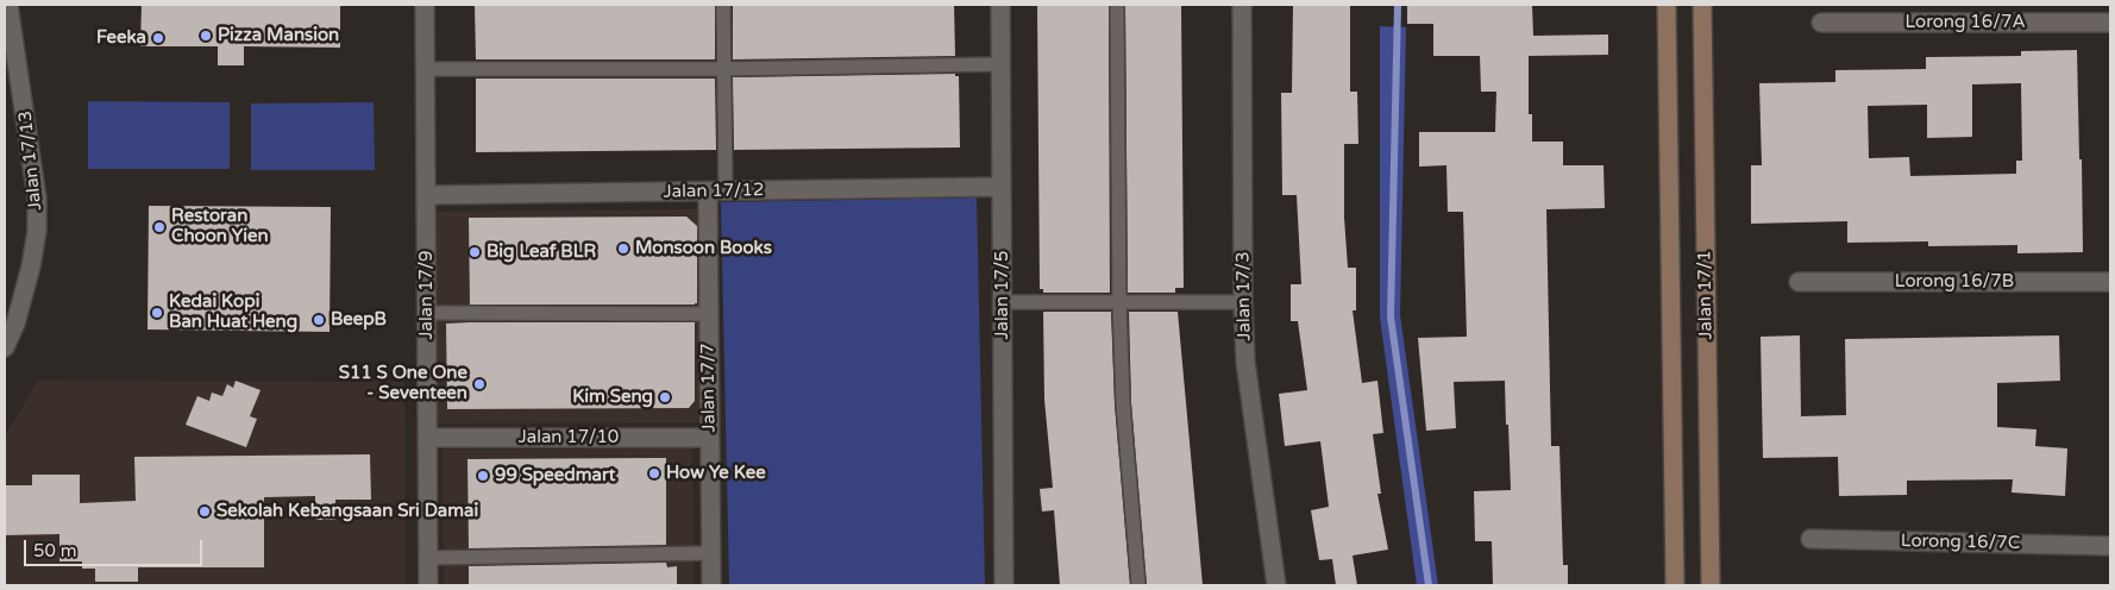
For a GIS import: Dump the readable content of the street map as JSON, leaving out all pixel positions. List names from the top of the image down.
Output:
{
  "streets": {
    "street": [
      "Lorong 16/7A",
      "Jalan 17/13",
      "Jalan 17/12",
      "Lorong 16/7B",
      "Jalan 17/9",
      "Jalan 17/5",
      "Jalan 17/1",
      "Jalan 17/3",
      "Jalan 17/7",
      "Jalan 17/10",
      "Lorong 16/7C"
    ]
  },
  "crossings": [
    ["Jalan 17/12", "Jalan 17/9"],
    ["Jalan 17/12", "Jalan 17/5"],
    ["Jalan 17/12", "Jalan 17/7"],
    ["Jalan 17/9", "Jalan 17/10"],
    ["Jalan 17/7", "Jalan 17/10"]
  ],
  "places": [
    "Pizza Mansion",
    "Feeka",
    "Restoran Choon Yien",
    "Monsoon Books",
    "Big Leaf BLR",
    "Kedai Kopi Ban Huat Heng",
    "BeepB",
    "S11 S One One - Seventeen",
    "Kim Seng",
    "How Ye Kee",
    "99 Speedmart",
    "Sekolah Kebangsaan Sri Damai"
  ],
  "scale_bar": "50 m"
}
